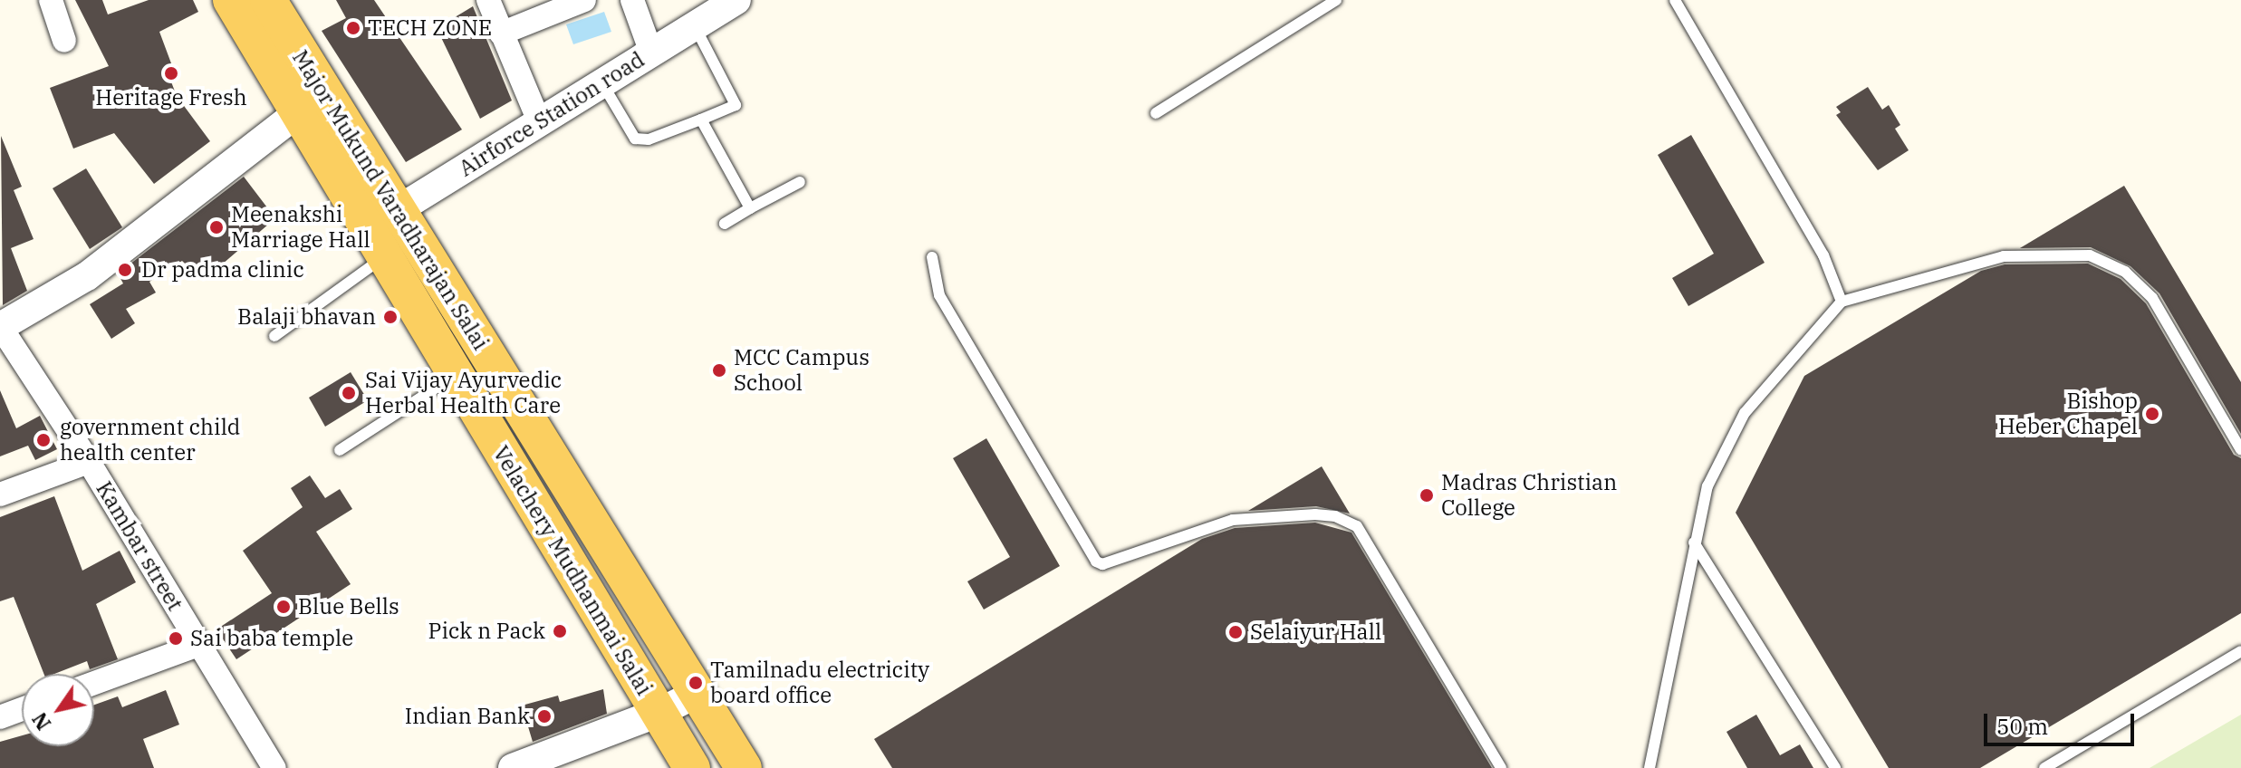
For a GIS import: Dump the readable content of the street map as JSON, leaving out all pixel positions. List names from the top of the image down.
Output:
{
  "streets": {
    "main road": ["Major Mukund Varadharajan Salai", "Velachery Mudhanmai Salai"],
    "street": ["Airforce Station road", "Kambar street"]
  },
  "crossings": [
    ["Airforce Station road", "Major Mukund Varadharajan Salai"],
    ["Airforce Station road", "Velachery Mudhanmai Salai"],
    ["Major Mukund Varadharajan Salai", "Velachery Mudhanmai Salai"]
  ],
  "places": [
    "TECH ZONE",
    "Heritage Fresh",
    "Meenakshi Marriage Hall",
    "Dr padma clinic",
    "Balaji bhavan",
    "MCC Campus School",
    "Sai Vijay Ayurvedic Herbal Health Care",
    "Bishop Heber Chapel",
    "government child health center",
    "Madras Christian College",
    "Blue Bells",
    "Pick n Pack",
    "Selaiyur Hall",
    "Sai baba temple",
    "Tamilnadu electricity board office",
    "Indian Bank"
  ],
  "scale_bar": "50 m",
  "north": "bottom left"
}
